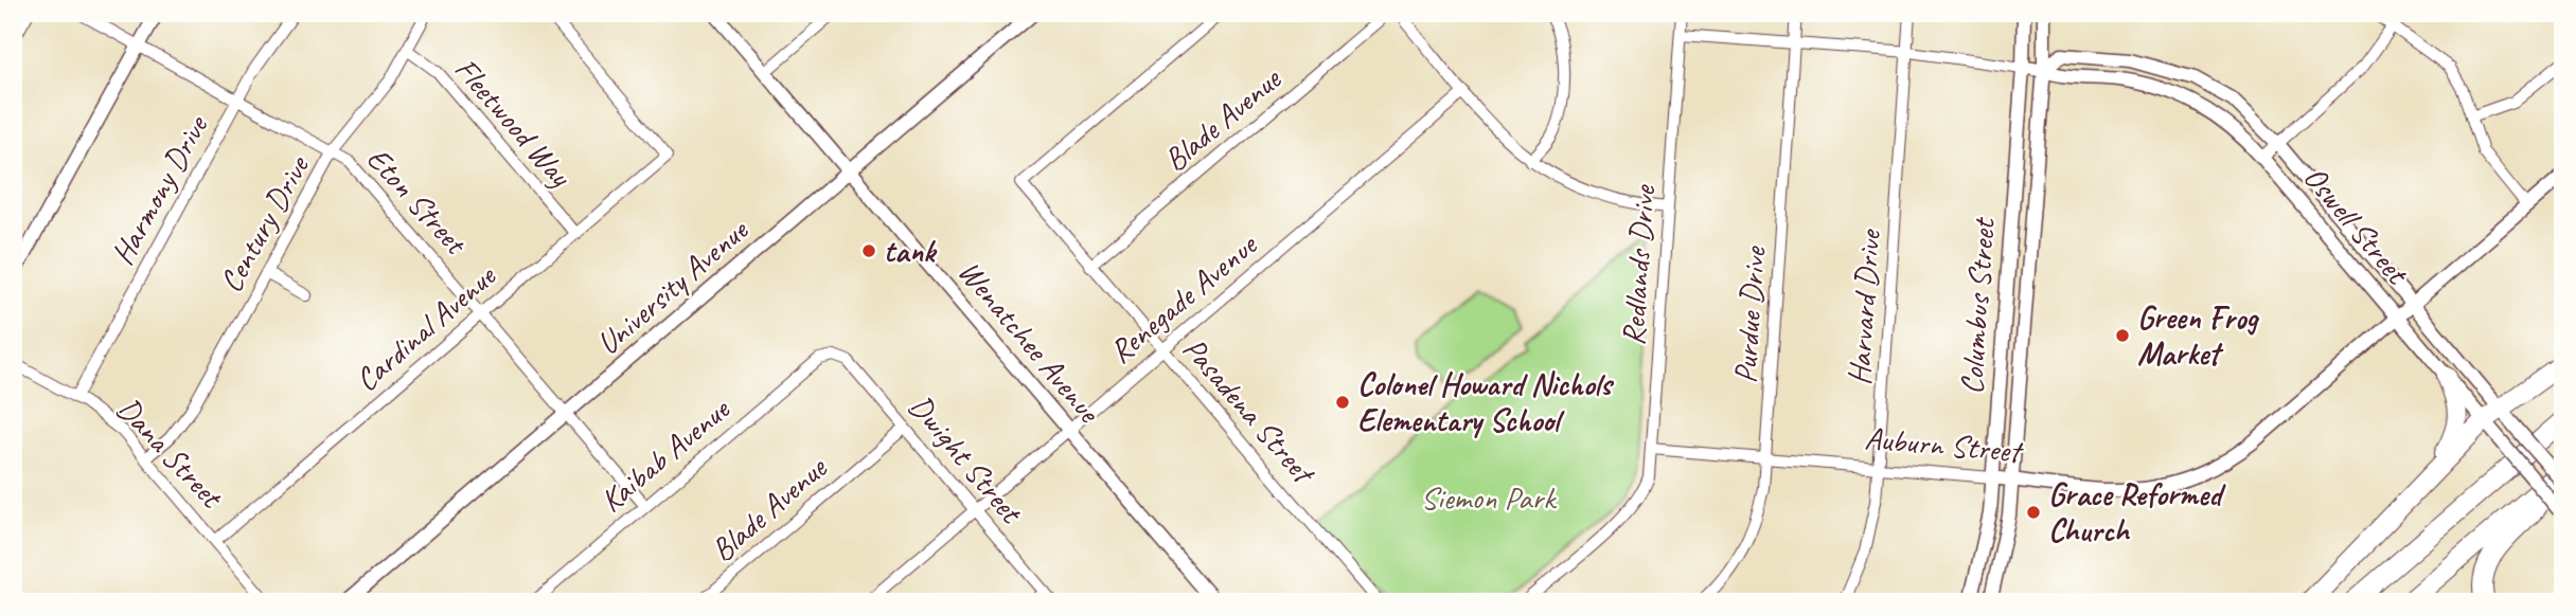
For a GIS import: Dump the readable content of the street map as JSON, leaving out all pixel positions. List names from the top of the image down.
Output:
{
  "streets": {
    "main road": [
      "Oswell Street",
      "University Avenue",
      "Columbus Street",
      "Wenatchee Avenue",
      "Auburn Street"
    ],
    "street": [
      "Blade Avenue",
      "Fleetwood Way",
      "Harmony Drive",
      "Eton Street",
      "Century Drive",
      "Redlands Drive",
      "Renegade Avenue",
      "Harvard Drive",
      "Purdue Drive",
      "Cardinal Avenue",
      "Pasadena Street",
      "Dana Street",
      "Kaibab Avenue",
      "Dwight Street"
    ]
  },
  "crossings": [
    ["Blade Avenue", "Pasadena Street"],
    ["Blade Avenue", "Dwight Street"],
    ["Fleetwood Way", "Century Drive"],
    ["Fleetwood Way", "Cardinal Avenue"],
    ["Harmony Drive", "Eton Street"],
    ["Harmony Drive", "Dana Street"],
    ["Eton Street", "Century Drive"],
    ["Eton Street", "University Avenue"],
    ["Eton Street", "Cardinal Avenue"],
    ["Eton Street", "Kaibab Avenue"],
    ["Century Drive", "Dana Street"],
    ["Oswell Street", "Redlands Drive"],
    ["Oswell Street", "Columbus Street"],
    ["Oswell Street", "Harvard Drive"],
    ["Oswell Street", "Purdue Drive"],
    ["Oswell Street", "Auburn Street"],
    ["Redlands Drive", "Auburn Street"],
    ["University Avenue", "Wenatchee Avenue"],
    ["Renegade Avenue", "Wenatchee Avenue"],
    ["Renegade Avenue", "Pasadena Street"],
    ["Renegade Avenue", "Dwight Street"],
    ["Columbus Street", "Auburn Street"],
    ["Harvard Drive", "Auburn Street"],
    ["Purdue Drive", "Auburn Street"],
    ["Cardinal Avenue", "Dana Street"],
    ["Kaibab Avenue", "Dwight Street"]
  ],
  "parks": ["Siemon Park"],
  "places": [
    "tank",
    "Green Frog Market",
    "Colonel Howard Nichols Elementary School",
    "Grace Reformed Church"
  ]
}
